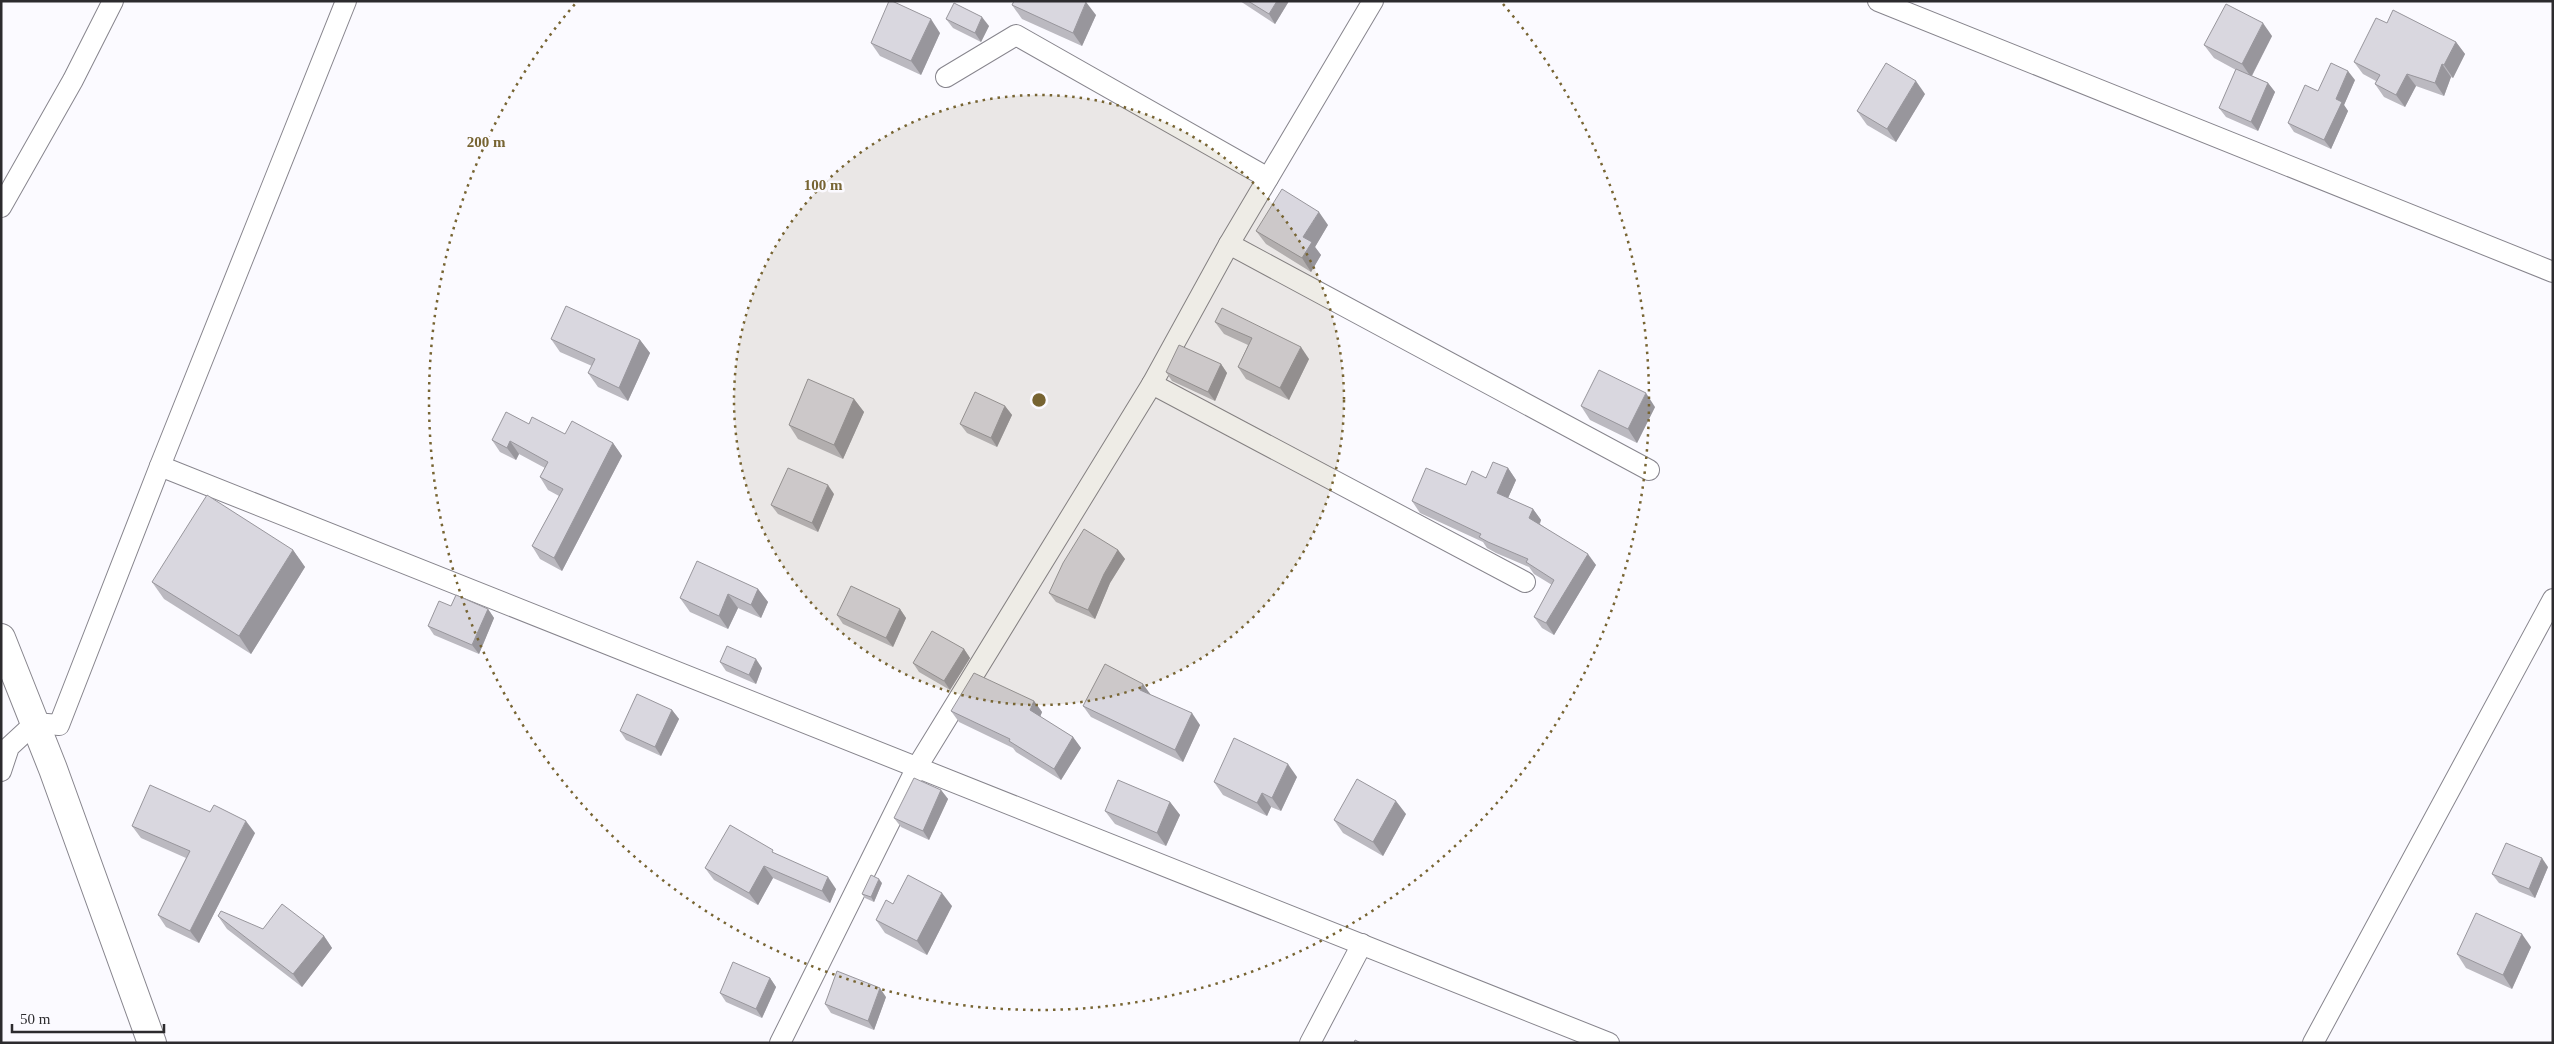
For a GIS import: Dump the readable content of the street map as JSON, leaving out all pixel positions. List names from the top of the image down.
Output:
{
  "scale_bar": "50 m",
  "rings": ["200 m", "100 m"]
}
